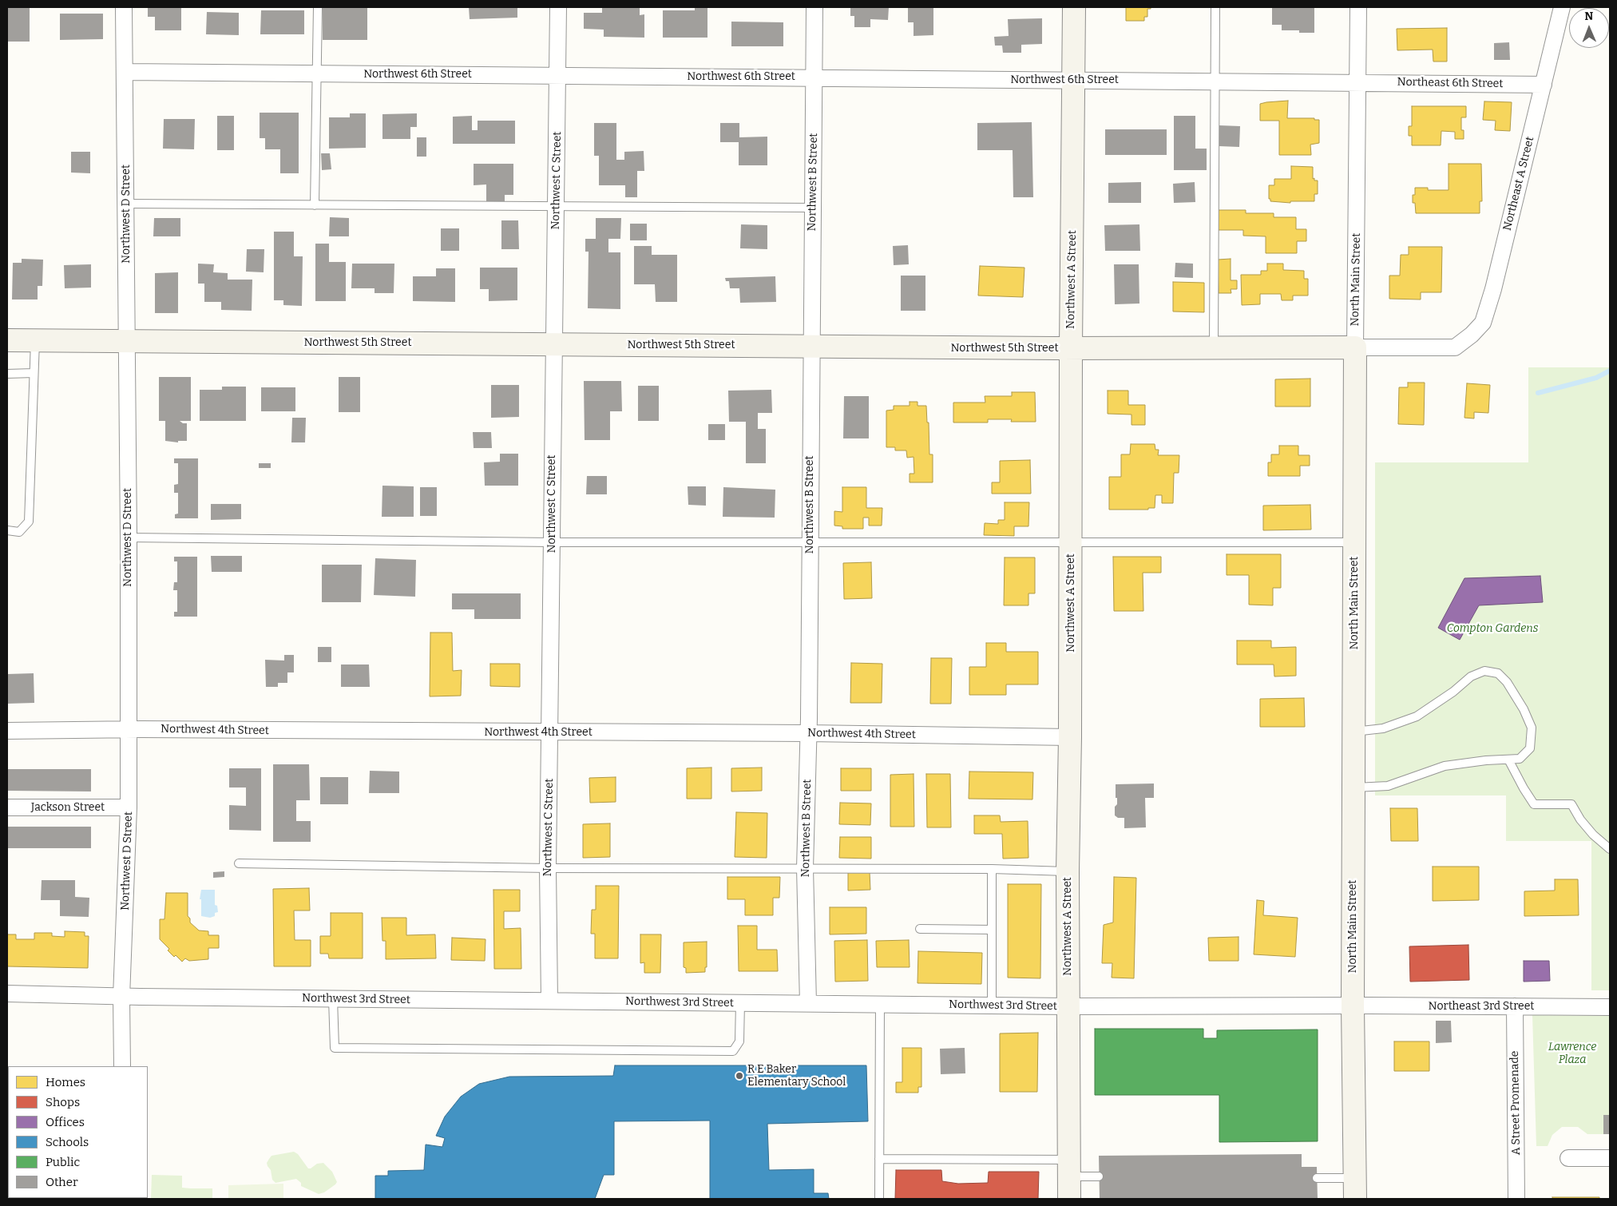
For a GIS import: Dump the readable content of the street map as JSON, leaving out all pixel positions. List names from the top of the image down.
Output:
{
  "streets": {
    "street": [
      "Northwest 6th Street",
      "Northeast 6th Street",
      "Northwest C Street",
      "Northwest B Street",
      "Northeast A Street",
      "Northwest D Street",
      "Northwest A Street",
      "North Main Street",
      "Northwest 5th Street",
      "Northwest 4th Street",
      "Jackson Street",
      "Northwest 3rd Street",
      "Northeast 3rd Street",
      "A Street Promenade"
    ]
  },
  "crossings": [
    ["Northwest 6th Street", "Northeast 6th Street"],
    ["Northwest 6th Street", "Northwest C Street"],
    ["Northwest 6th Street", "Northwest B Street"],
    ["Northwest 6th Street", "Northwest D Street"],
    ["Northwest 6th Street", "Northwest A Street"],
    ["Northwest 6th Street", "North Main Street"],
    ["Northeast 6th Street", "Northeast A Street"],
    ["Northeast 6th Street", "North Main Street"],
    ["Northwest C Street", "Northwest 5th Street"],
    ["Northwest C Street", "Northwest 4th Street"],
    ["Northwest C Street", "Northwest 3rd Street"],
    ["Northwest B Street", "Northwest 5th Street"],
    ["Northwest B Street", "Northwest 4th Street"],
    ["Northwest B Street", "Northwest 3rd Street"],
    ["Northeast A Street", "North Main Street"],
    ["Northeast A Street", "Northwest 5th Street"],
    ["Northwest D Street", "Northwest 5th Street"],
    ["Northwest D Street", "Northwest 4th Street"],
    ["Northwest D Street", "Jackson Street"],
    ["Northwest D Street", "Northwest 3rd Street"],
    ["Northwest A Street", "Northwest 5th Street"],
    ["Northwest A Street", "Northwest 4th Street"],
    ["Northwest A Street", "Northwest 3rd Street"],
    ["North Main Street", "Northwest 5th Street"],
    ["North Main Street", "Northwest 3rd Street"],
    ["North Main Street", "Northeast 3rd Street"],
    ["Northwest 3rd Street", "Northeast 3rd Street"],
    ["Northeast 3rd Street", "A Street Promenade"]
  ],
  "parks": ["Compton Gardens", "Lawrence Plaza"],
  "places": ["R E Baker Elementary School"],
  "legend": [
    "Homes",
    "Shops",
    "Offices",
    "Schools",
    "Public",
    "Other"
  ],
  "north": "top"
}
